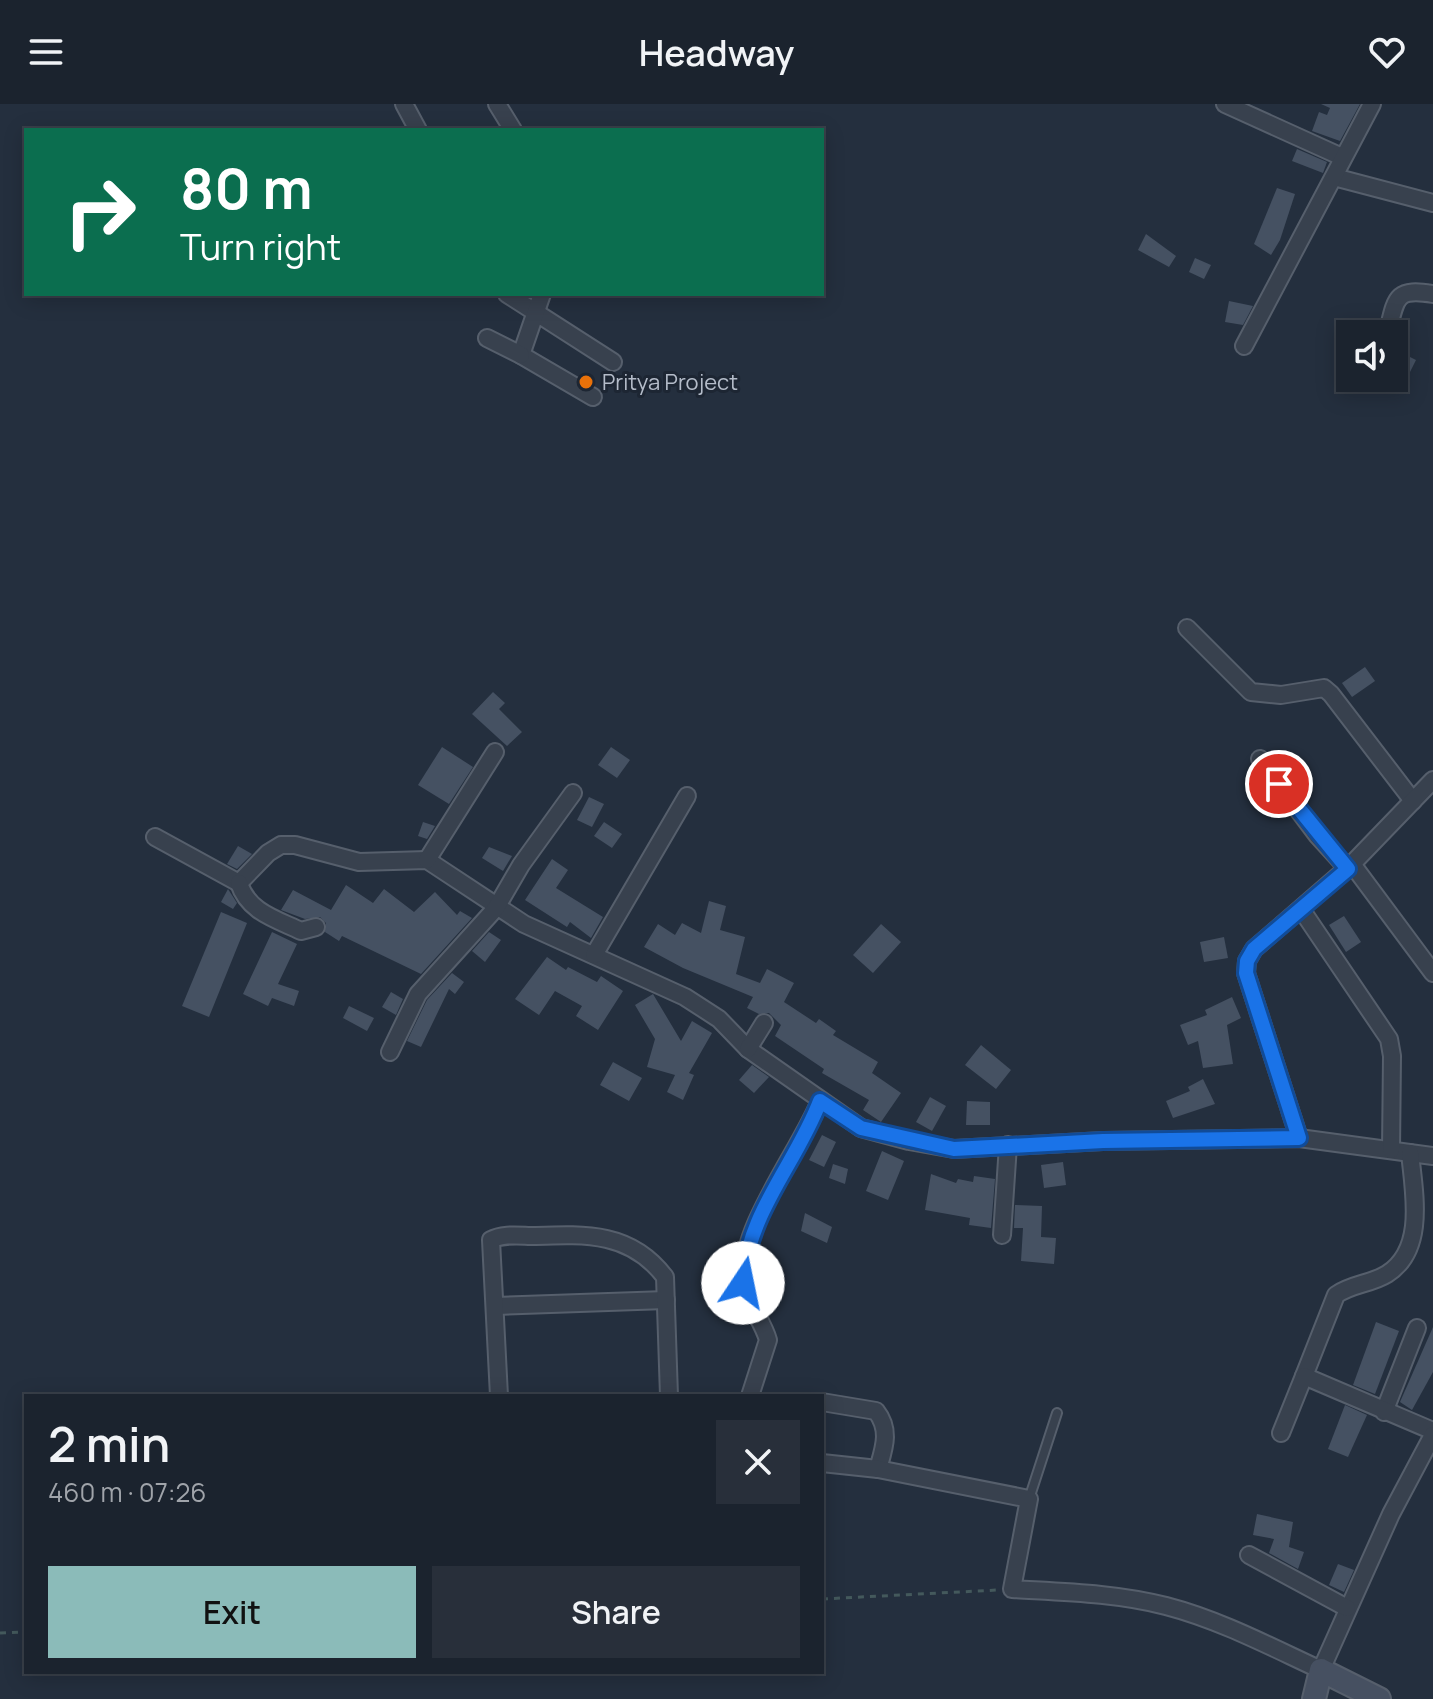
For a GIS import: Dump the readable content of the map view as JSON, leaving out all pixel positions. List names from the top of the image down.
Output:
{
  "places": ["Pritya Project"],
  "page": {
    "header": "Headway",
    "turn": ["80 m", "Turn right"],
    "heading": ["2 min", "460 m · 07:26"],
    "buttons": ["Exit", "Share"]
  }
}
